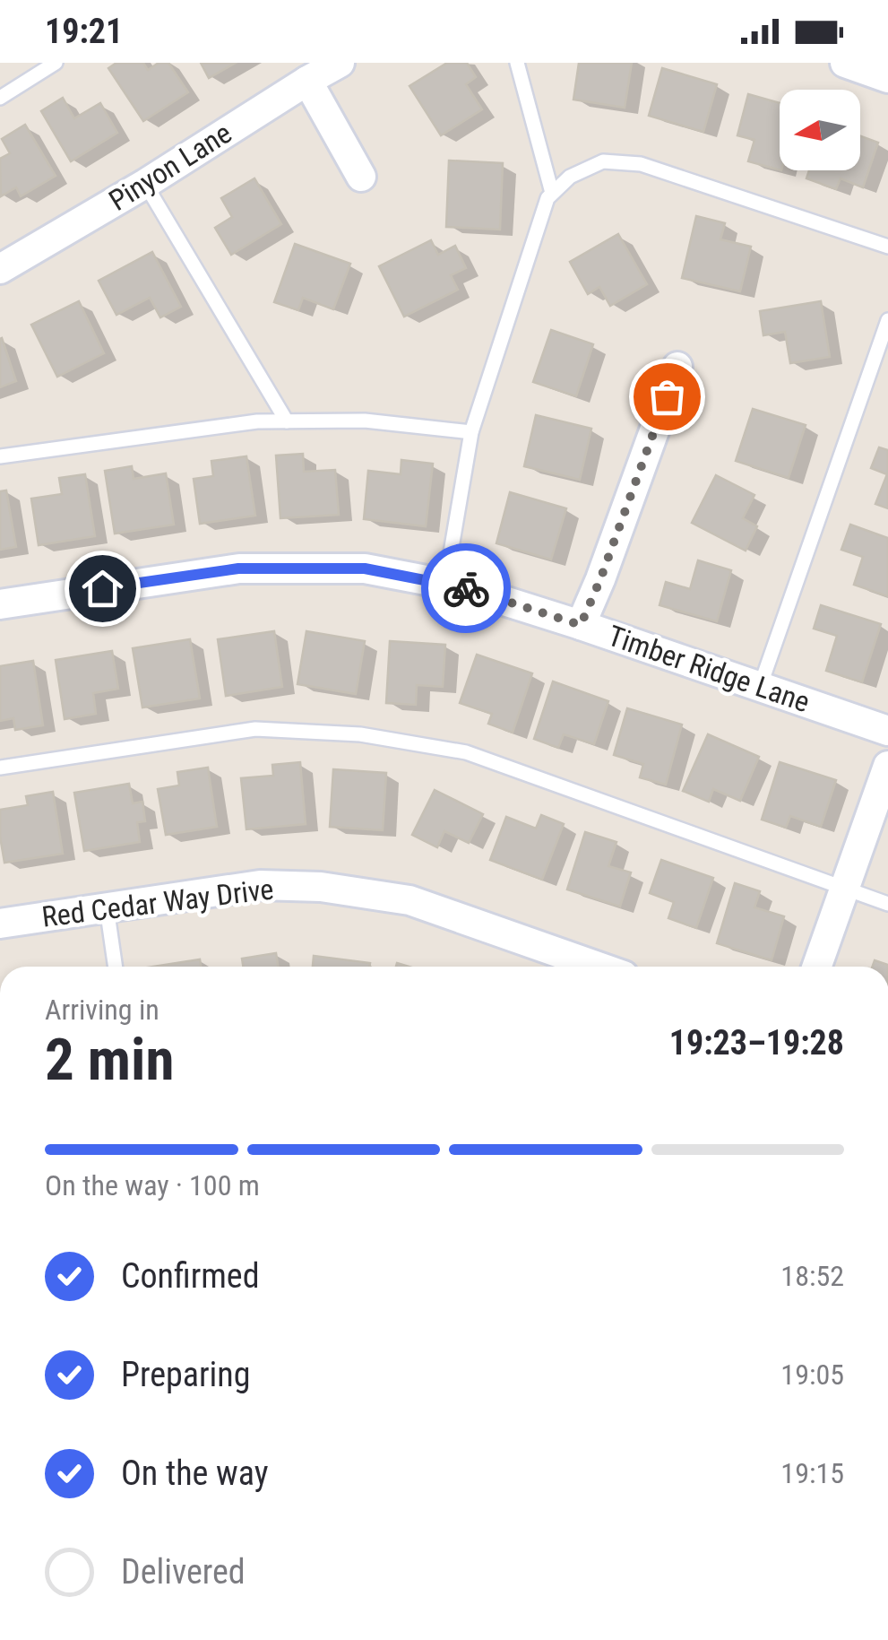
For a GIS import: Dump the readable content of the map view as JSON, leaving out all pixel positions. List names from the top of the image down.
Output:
{
  "streets": {
    "street": ["Pinyon Lane", "Timber Ridge Lane", "Red Cedar Way Drive"]
  },
  "north": "left",
  "page": {
    "status": "19:21",
    "heading": ["2 min", "Arriving in", "19:23–19:28"],
    "bar": "On the way · 100 m",
    "list": [
      ["Confirmed", "18:52"],
      ["Preparing", "19:05"],
      ["On the way", "19:15"],
      "Delivered"
    ]
  }
}
